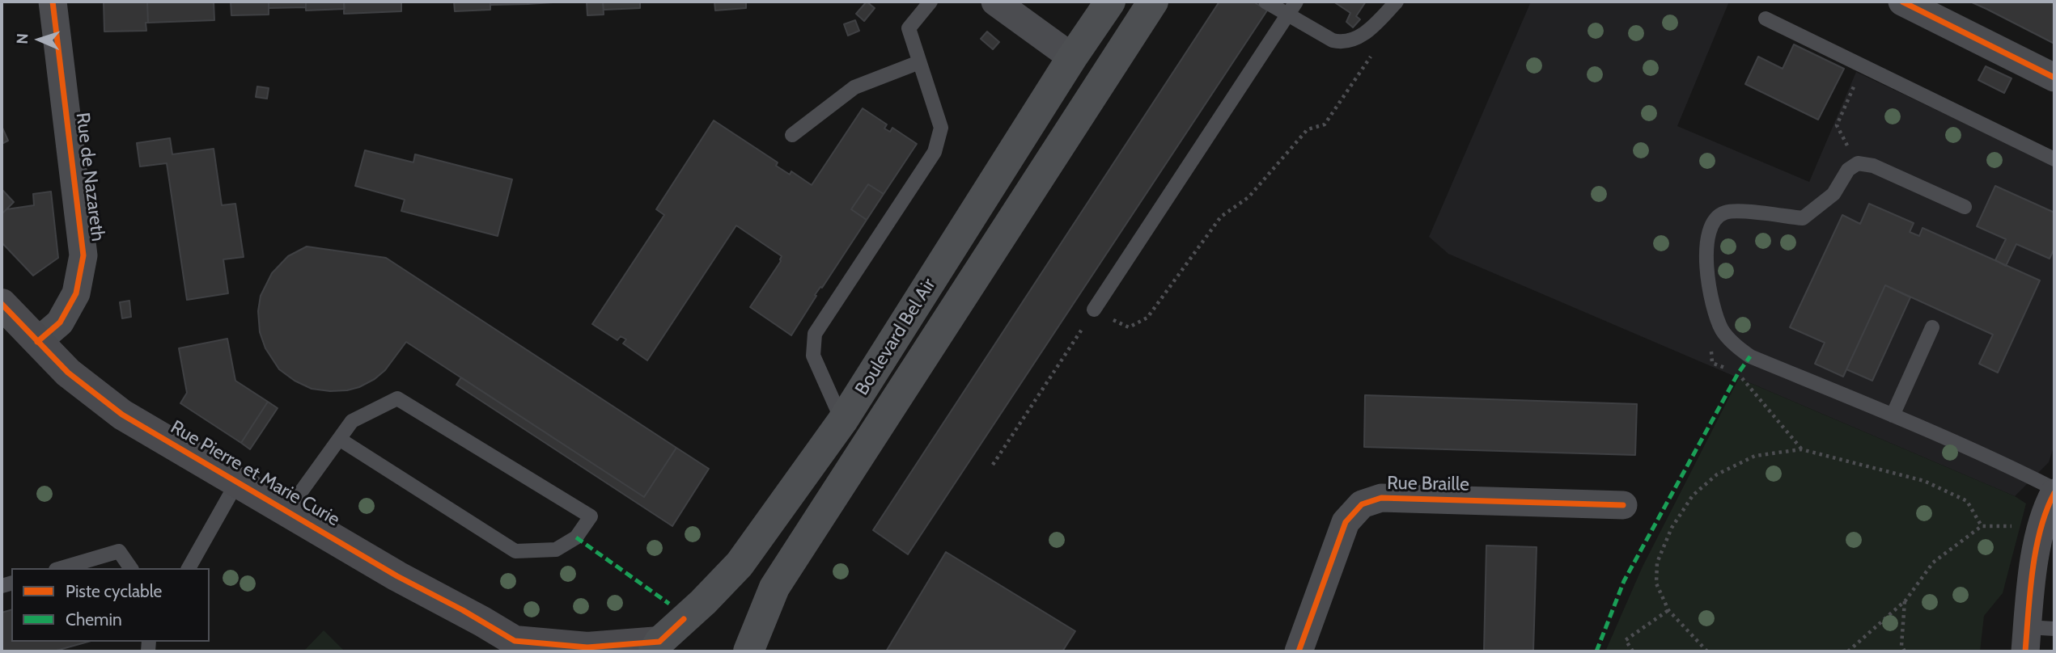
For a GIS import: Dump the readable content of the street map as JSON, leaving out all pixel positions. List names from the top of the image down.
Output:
{
  "streets": {
    "main road": ["Boulevard Bel Air"],
    "street": ["Rue de Nazareth", "Rue Pierre et Marie Curie", "Rue Braille"]
  },
  "crossings": [
    ["Rue de Nazareth", "Rue Pierre et Marie Curie"],
    ["Boulevard Bel Air", "Rue Pierre et Marie Curie"]
  ],
  "legend": ["Piste cyclable", "Chemin"],
  "north": "left"
}
